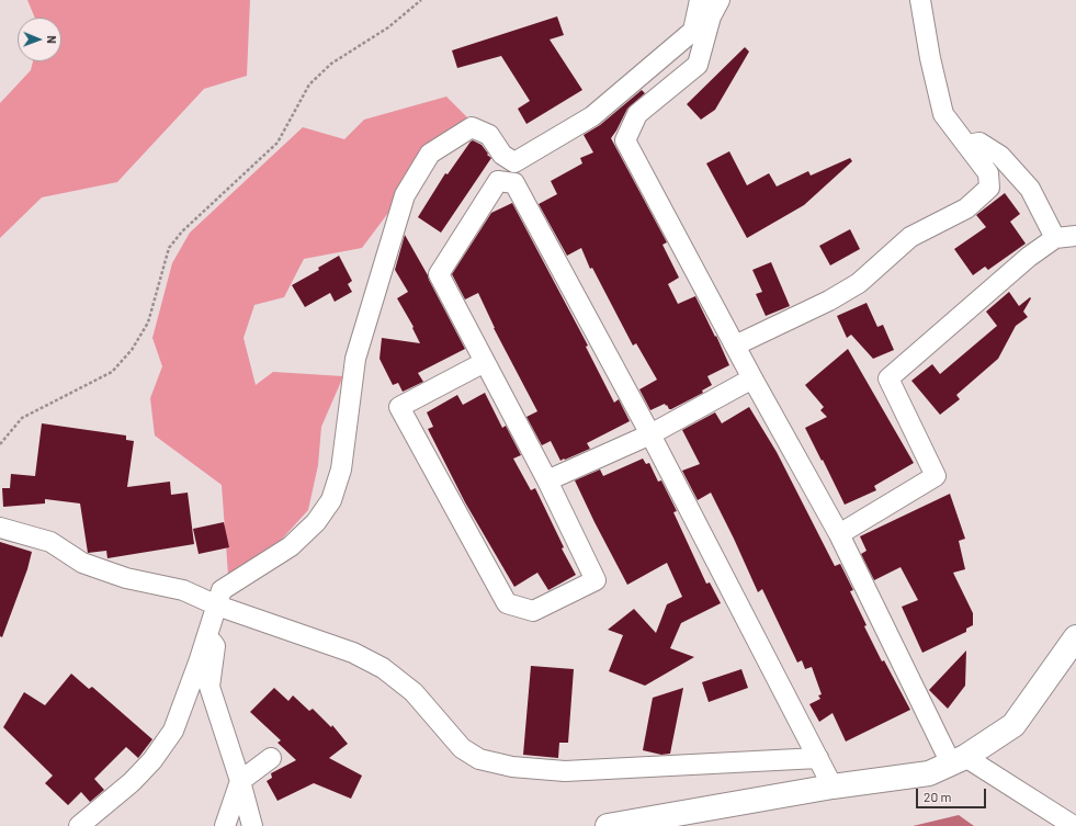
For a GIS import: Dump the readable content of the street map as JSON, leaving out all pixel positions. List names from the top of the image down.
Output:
{
  "scale_bar": "20 m",
  "north": "right"
}
